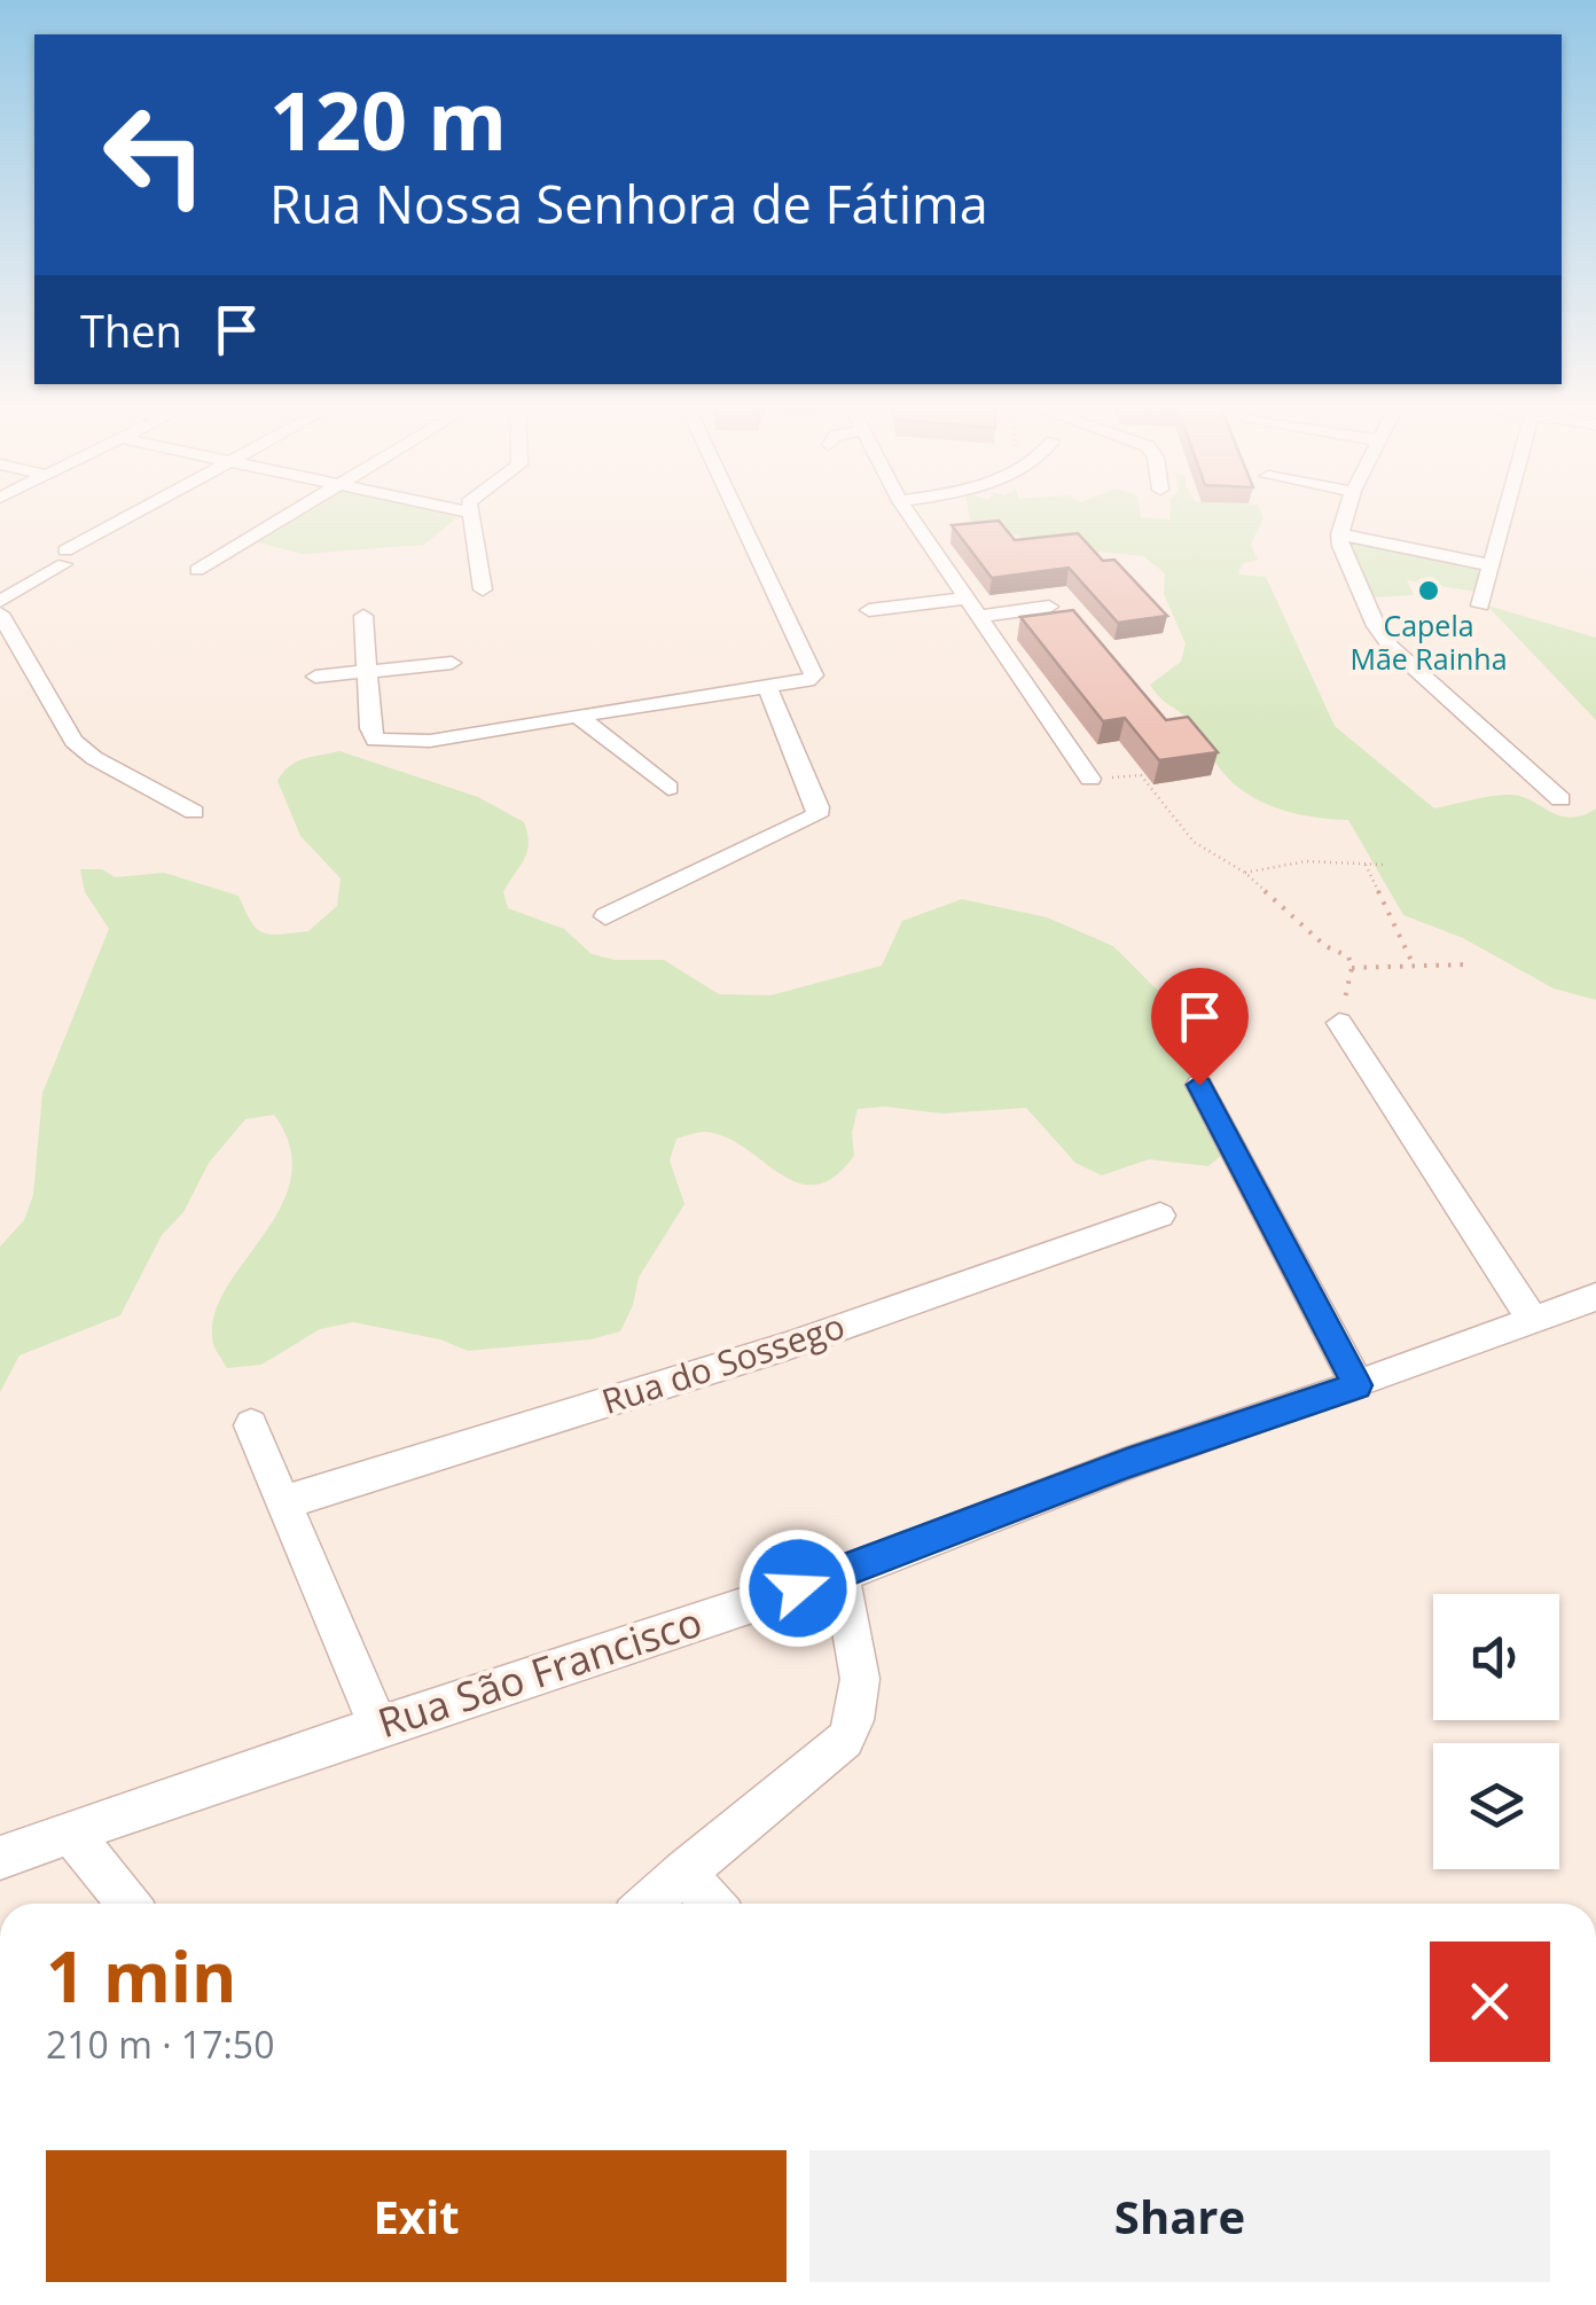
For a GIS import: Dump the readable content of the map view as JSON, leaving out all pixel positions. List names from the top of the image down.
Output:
{
  "streets": {
    "street": ["Rua do Sossego", "Rua São Francisco"]
  },
  "places": ["Capela Mãe Rainha"],
  "page": {
    "turn": ["120 m", "Rua Nossa Senhora de Fátima"],
    "then": "Then",
    "heading": ["1 min", "210 m · 17:50"],
    "buttons": ["Exit", "Share"]
  }
}
